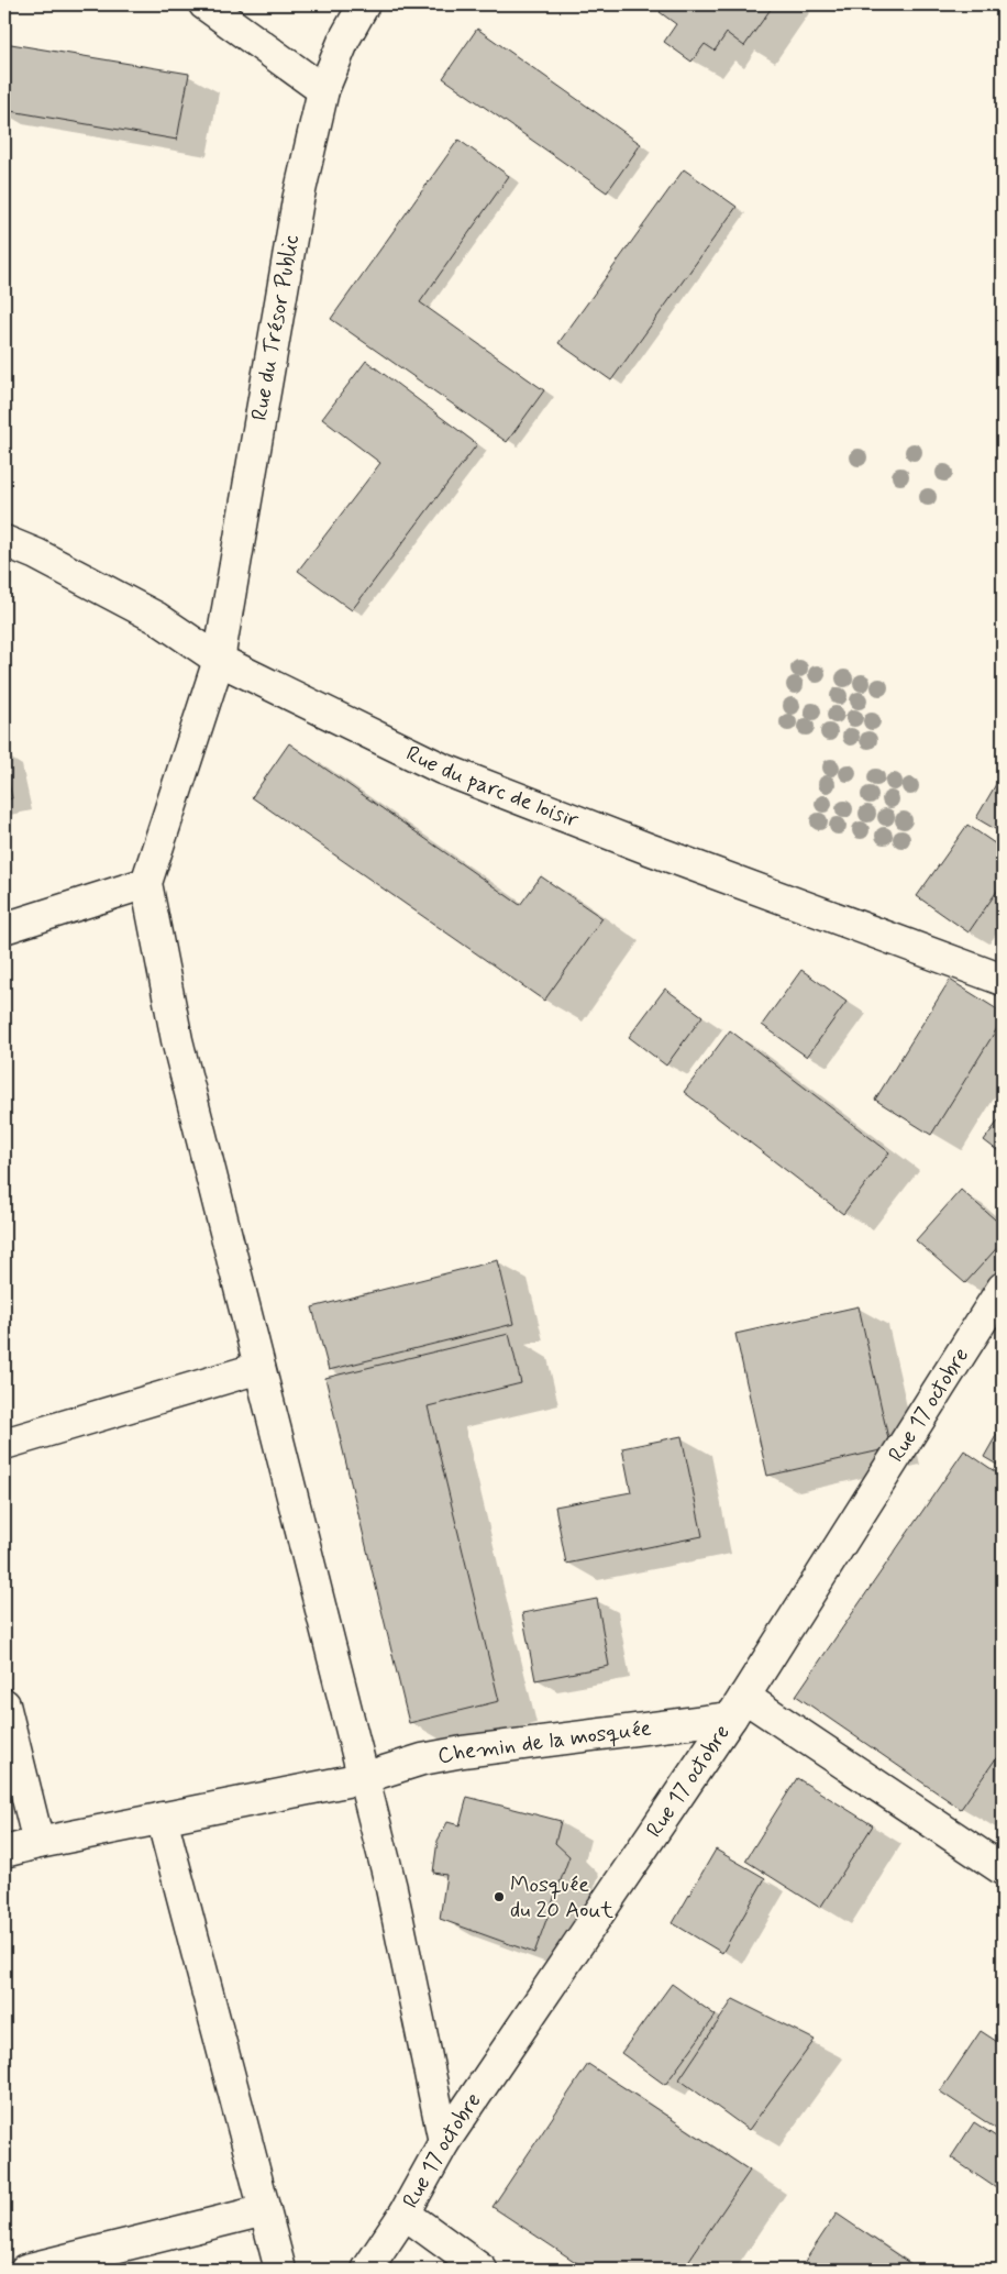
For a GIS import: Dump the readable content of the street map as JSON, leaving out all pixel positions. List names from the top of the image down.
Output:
{
  "streets": {
    "street": [
      "Rue du Trésor Public",
      "Rue du parc de loisir",
      "Rue 17 octobre",
      "Chemin de la mosquée"
    ]
  },
  "crossings": [
    ["Rue du Trésor Public", "Rue du parc de loisir"],
    ["Rue 17 octobre", "Chemin de la mosquée"]
  ],
  "places": ["Mosquée du 20 Aout"]
}
